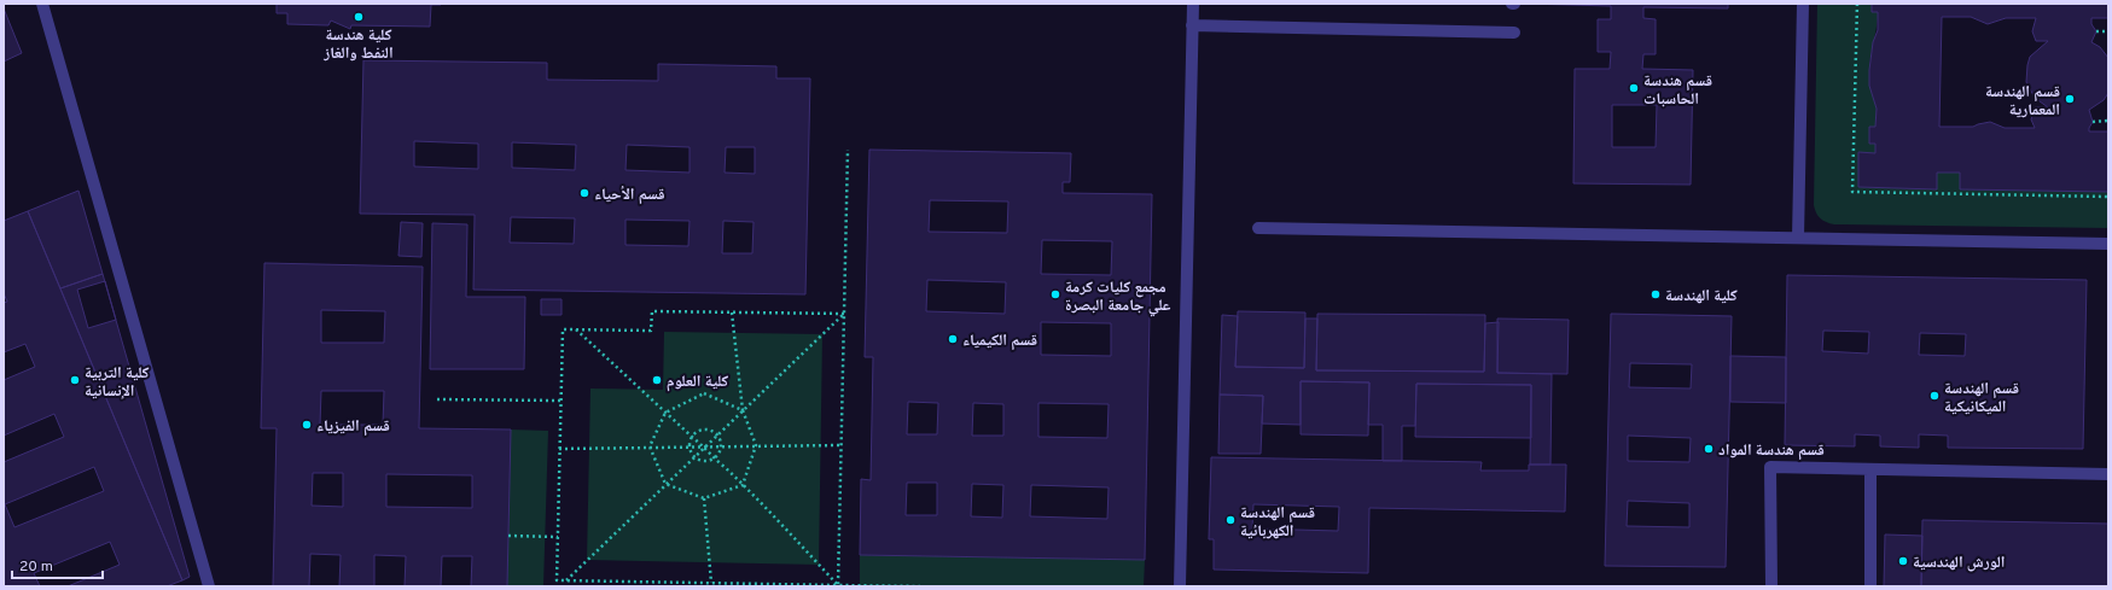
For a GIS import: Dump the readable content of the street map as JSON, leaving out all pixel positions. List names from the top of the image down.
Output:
{
  "places": [
    "كلية هندسة النفط والغاز",
    "قسم هندسة الحاسبات",
    "قسم الهندسة المعمارية",
    "قسم الأحياء",
    "مجمع كليات كرمة علي جامعة البصرة",
    "كلية الهندسة",
    "قسم الكيمياء",
    "كلية التربية الإنسانية",
    "كلية العلوم",
    "قسم الهندسة الميكانيكية",
    "قسم الفيزياء",
    "قسم هندسة المواد",
    "قسم الهندسة الكهربائية",
    "الورش الهندسية"
  ],
  "scale_bar": "20 m"
}
